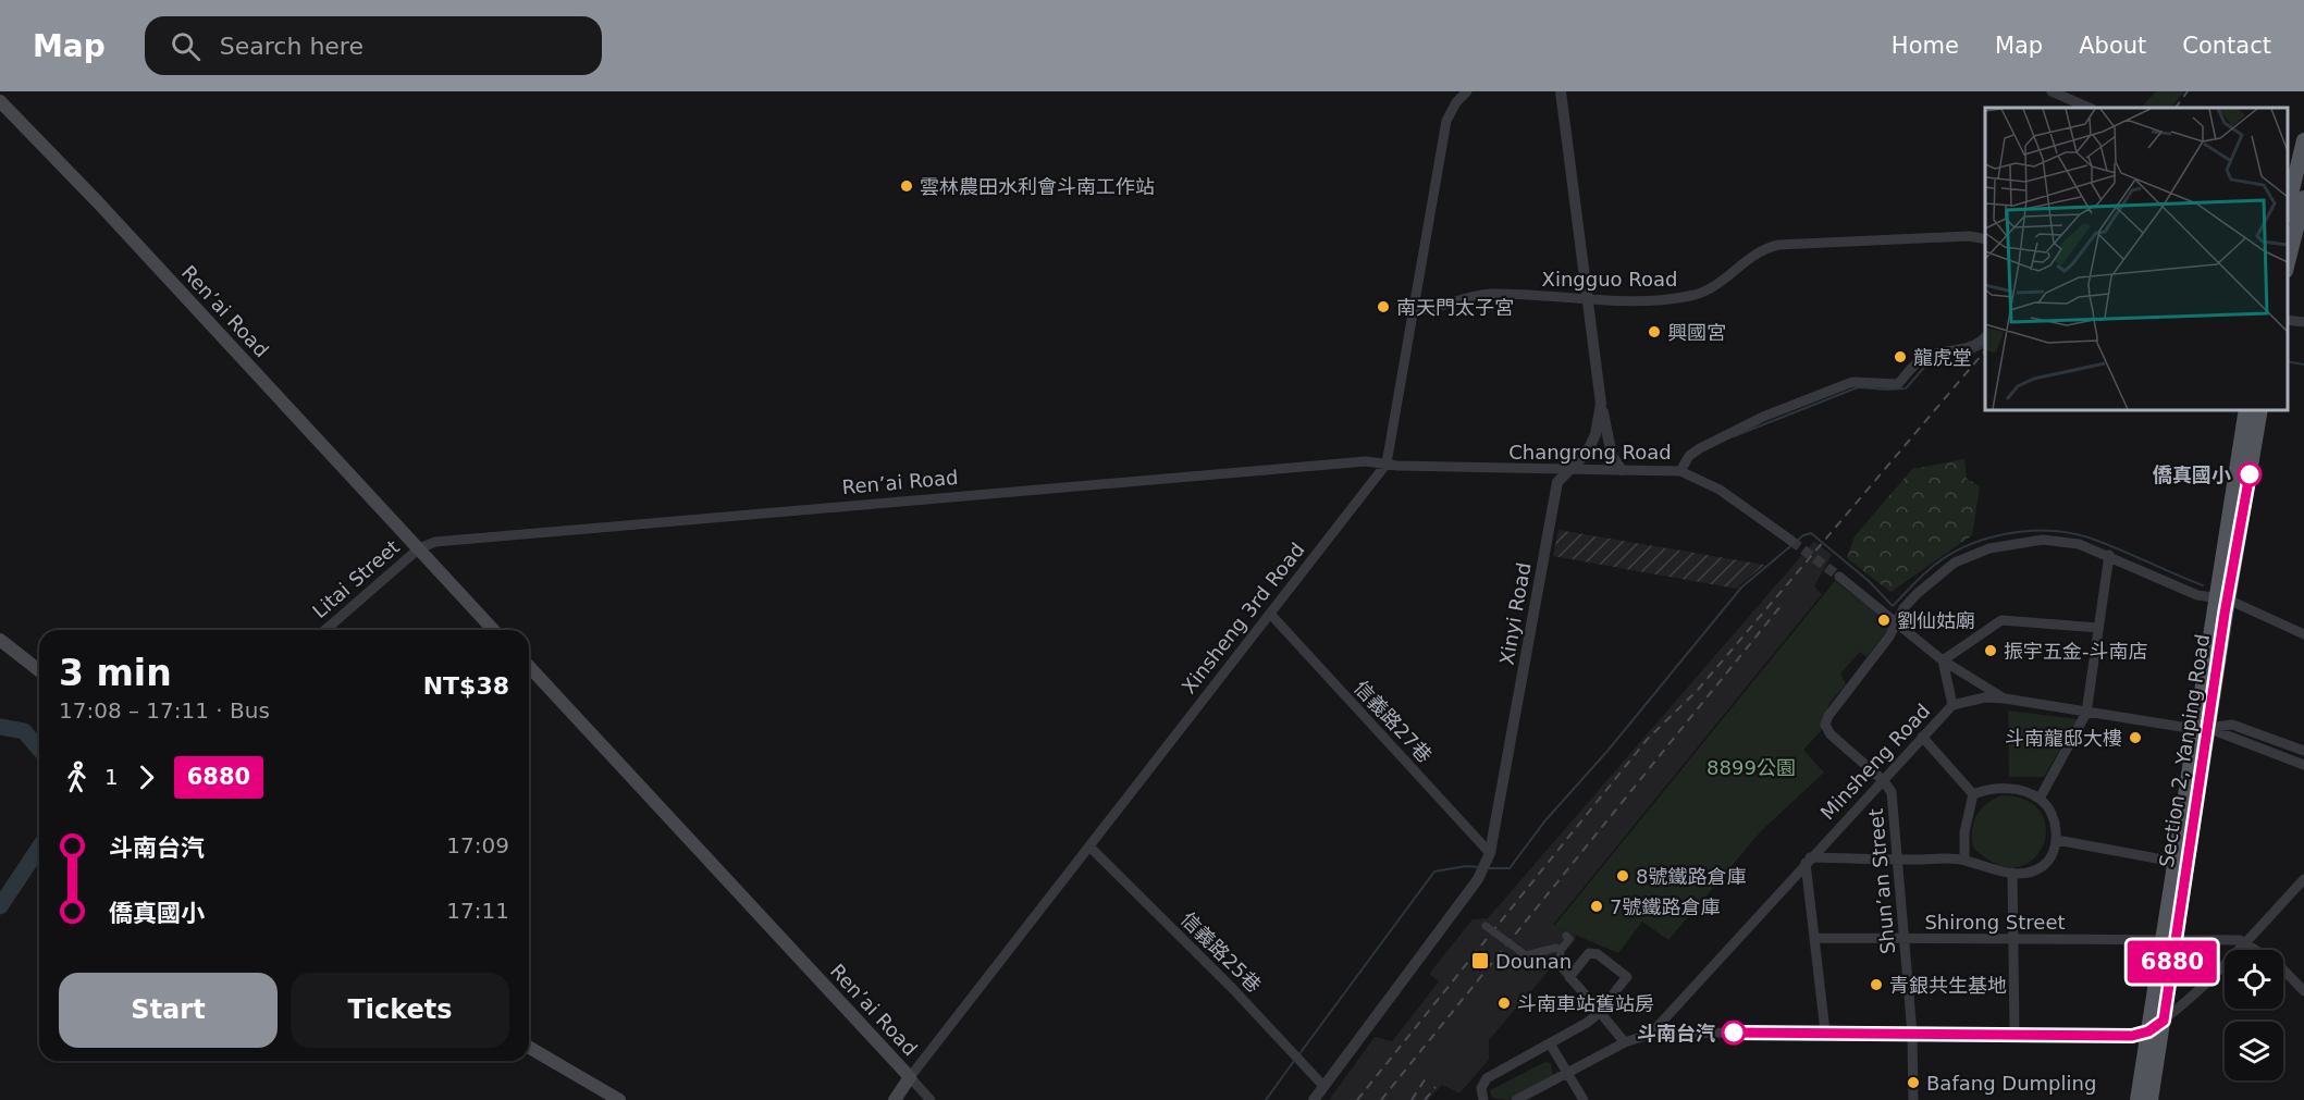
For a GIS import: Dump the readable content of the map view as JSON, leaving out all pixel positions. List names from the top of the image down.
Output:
{
  "streets": {
    "main road": ["Ren’ai Road", "Xinsheng 3rd Road", "Section 2, Yanping Road"],
    "street": [
      "Xingguo Road",
      "Changrong Road",
      "Litai Street",
      "Xinyi Road",
      "信義路27巷",
      "Minsheng Road",
      "Shun’an Street",
      "Shirong Street",
      "信義路25巷"
    ]
  },
  "crossings": [
    ["Xingguo Road", "Xinyi Road"],
    ["Xingguo Road", "Xinsheng 3rd Road"],
    ["Ren’ai Road", "Changrong Road"],
    ["Ren’ai Road", "Litai Street"],
    ["Ren’ai Road", "Xinsheng 3rd Road"],
    ["Changrong Road", "Xinyi Road"],
    ["Changrong Road", "Xinsheng 3rd Road"],
    ["Xinyi Road", "信義路27巷"],
    ["Xinyi Road", "信義路25巷"],
    ["Xinsheng 3rd Road", "信義路27巷"],
    ["Xinsheng 3rd Road", "信義路25巷"],
    ["Section 2, Yanping Road", "Minsheng Road"],
    ["Section 2, Yanping Road", "Shirong Street"],
    ["Minsheng Road", "Shun’an Street"],
    ["Shun’an Street", "Shirong Street"]
  ],
  "parks": ["8899公園"],
  "places": {
    "other": [
      "雲林農田水利會斗南工作站",
      "南天門太子宮",
      "興國宮",
      "龍虎堂",
      "僑真國小",
      "劉仙姑廟",
      "振宇五金-斗南店",
      "斗南龍邸大樓",
      "8號鐵路倉庫",
      "7號鐵路倉庫",
      "青銀共生基地",
      "斗南車站舊站房",
      "斗南台汽",
      "Bafang Dumpling"
    ],
    "transit": ["Dounan"]
  },
  "lines": ["bus line 6880"],
  "page": {
    "header": "Map",
    "search": "Search here",
    "nav": [
      "Home",
      "Map",
      "About",
      "Contact"
    ],
    "on_map": "6880",
    "heading": ["3 min", "17:08 – 17:11 · Bus", "NT$38"],
    "legs": ["1", "6880"],
    "list": [
      {
        "name": "斗南台汽",
        "value": "17:09"
      },
      {
        "name": "僑真國小",
        "value": "17:11"
      }
    ],
    "buttons": ["Start", "Tickets"]
  }
}
